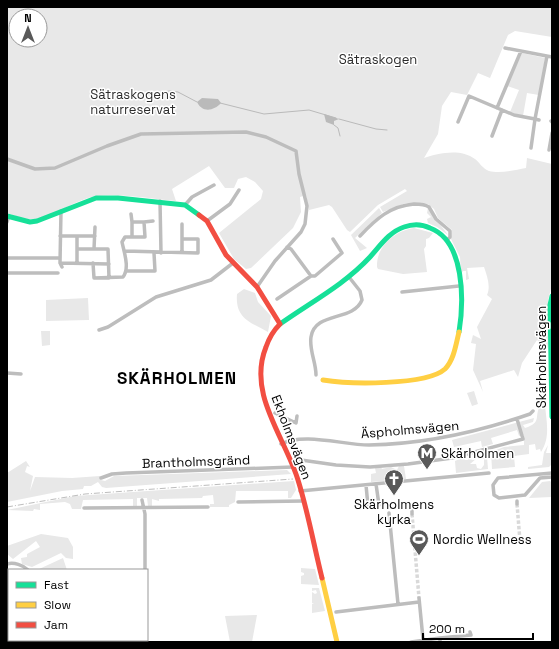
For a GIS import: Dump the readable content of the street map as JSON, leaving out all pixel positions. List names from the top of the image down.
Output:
{
  "streets": {
    "street": [
      "Skärholmsvägen",
      "Äspholmsvägen",
      "Ekholmsvägen",
      "Brantholmsgränd"
    ]
  },
  "crossings": [
    ["Äspholmsvägen", "Ekholmsvägen"],
    ["Ekholmsvägen", "Brantholmsgränd"]
  ],
  "districts": ["SKÄRHOLMEN"],
  "parks": ["Sätraskogen", "Sätraskogens naturreservat"],
  "places": {
    "metro station": ["Skärholmen"],
    "church": ["Skärholmens kyrka"],
    "sports": ["Nordic Wellness"]
  },
  "legend": ["Fast", "Slow", "Jam"],
  "scale_bar": "200 m",
  "north": "top"
}
